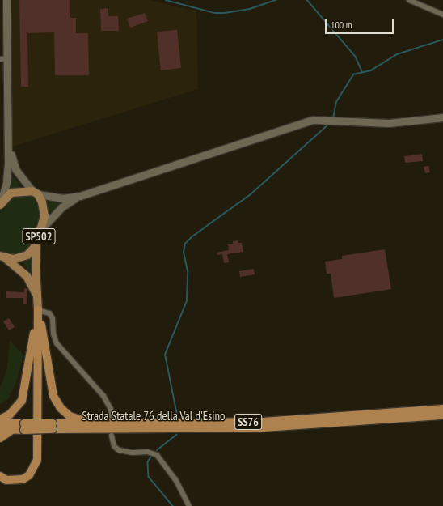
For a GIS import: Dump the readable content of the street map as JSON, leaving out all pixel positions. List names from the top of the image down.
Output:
{
  "streets": {
    "highway": ["Strada Statale 76 della Val d'Esino", "SS76"],
    "main road": ["SP502"]
  },
  "scale_bar": "100 m"
}
